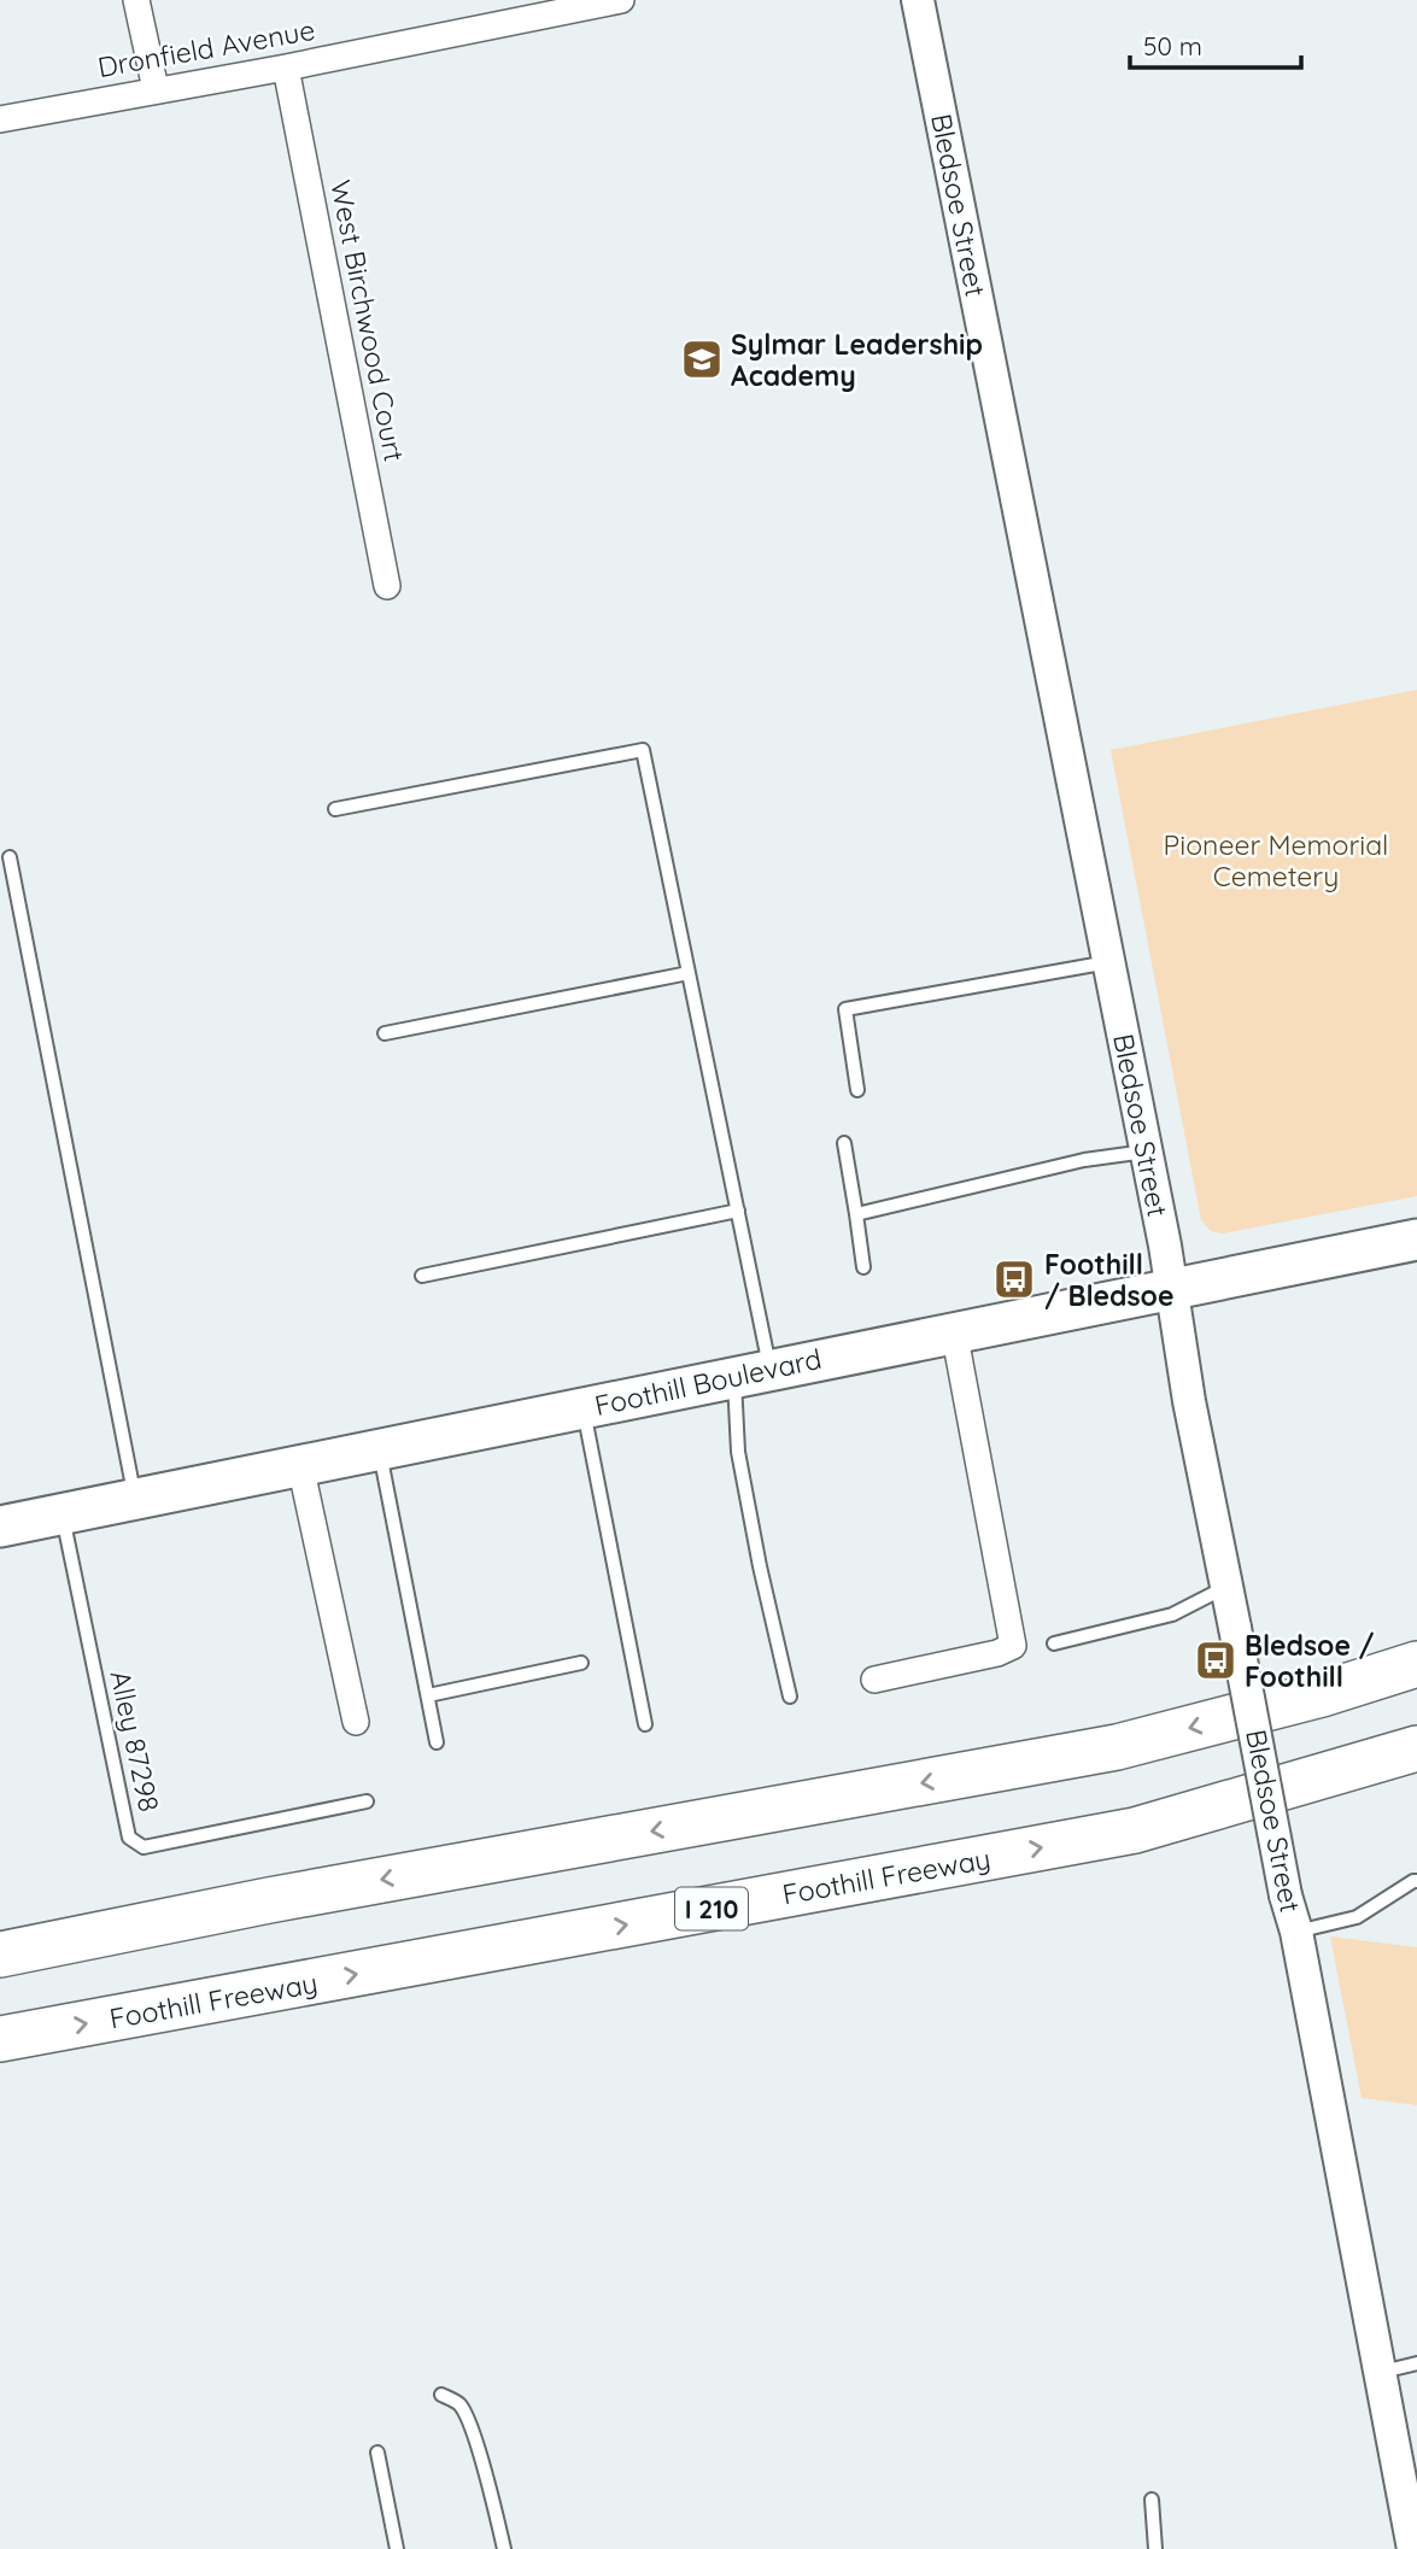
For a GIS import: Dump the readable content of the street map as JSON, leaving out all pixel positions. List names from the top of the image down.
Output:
{
  "streets": {
    "highway": ["Foothill Freeway", "I 210"],
    "main road": ["Foothill Boulevard"],
    "street": ["Dronfield Avenue", "Bledsoe Street", "West Birchwood Court"],
    "lane": ["Alley 87298"]
  },
  "crossings": [
    ["Dronfield Avenue", "West Birchwood Court"],
    ["Bledsoe Street", "Foothill Boulevard"],
    ["Foothill Boulevard", "Alley 87298"]
  ],
  "parks": ["Pioneer Memorial Cemetery"],
  "places": {
    "school or university": ["Sylmar Leadership Academy"],
    "bus stop": ["Foothill / Bledsoe", "Bledsoe / Foothill"]
  },
  "scale_bar": "50 m"
}
